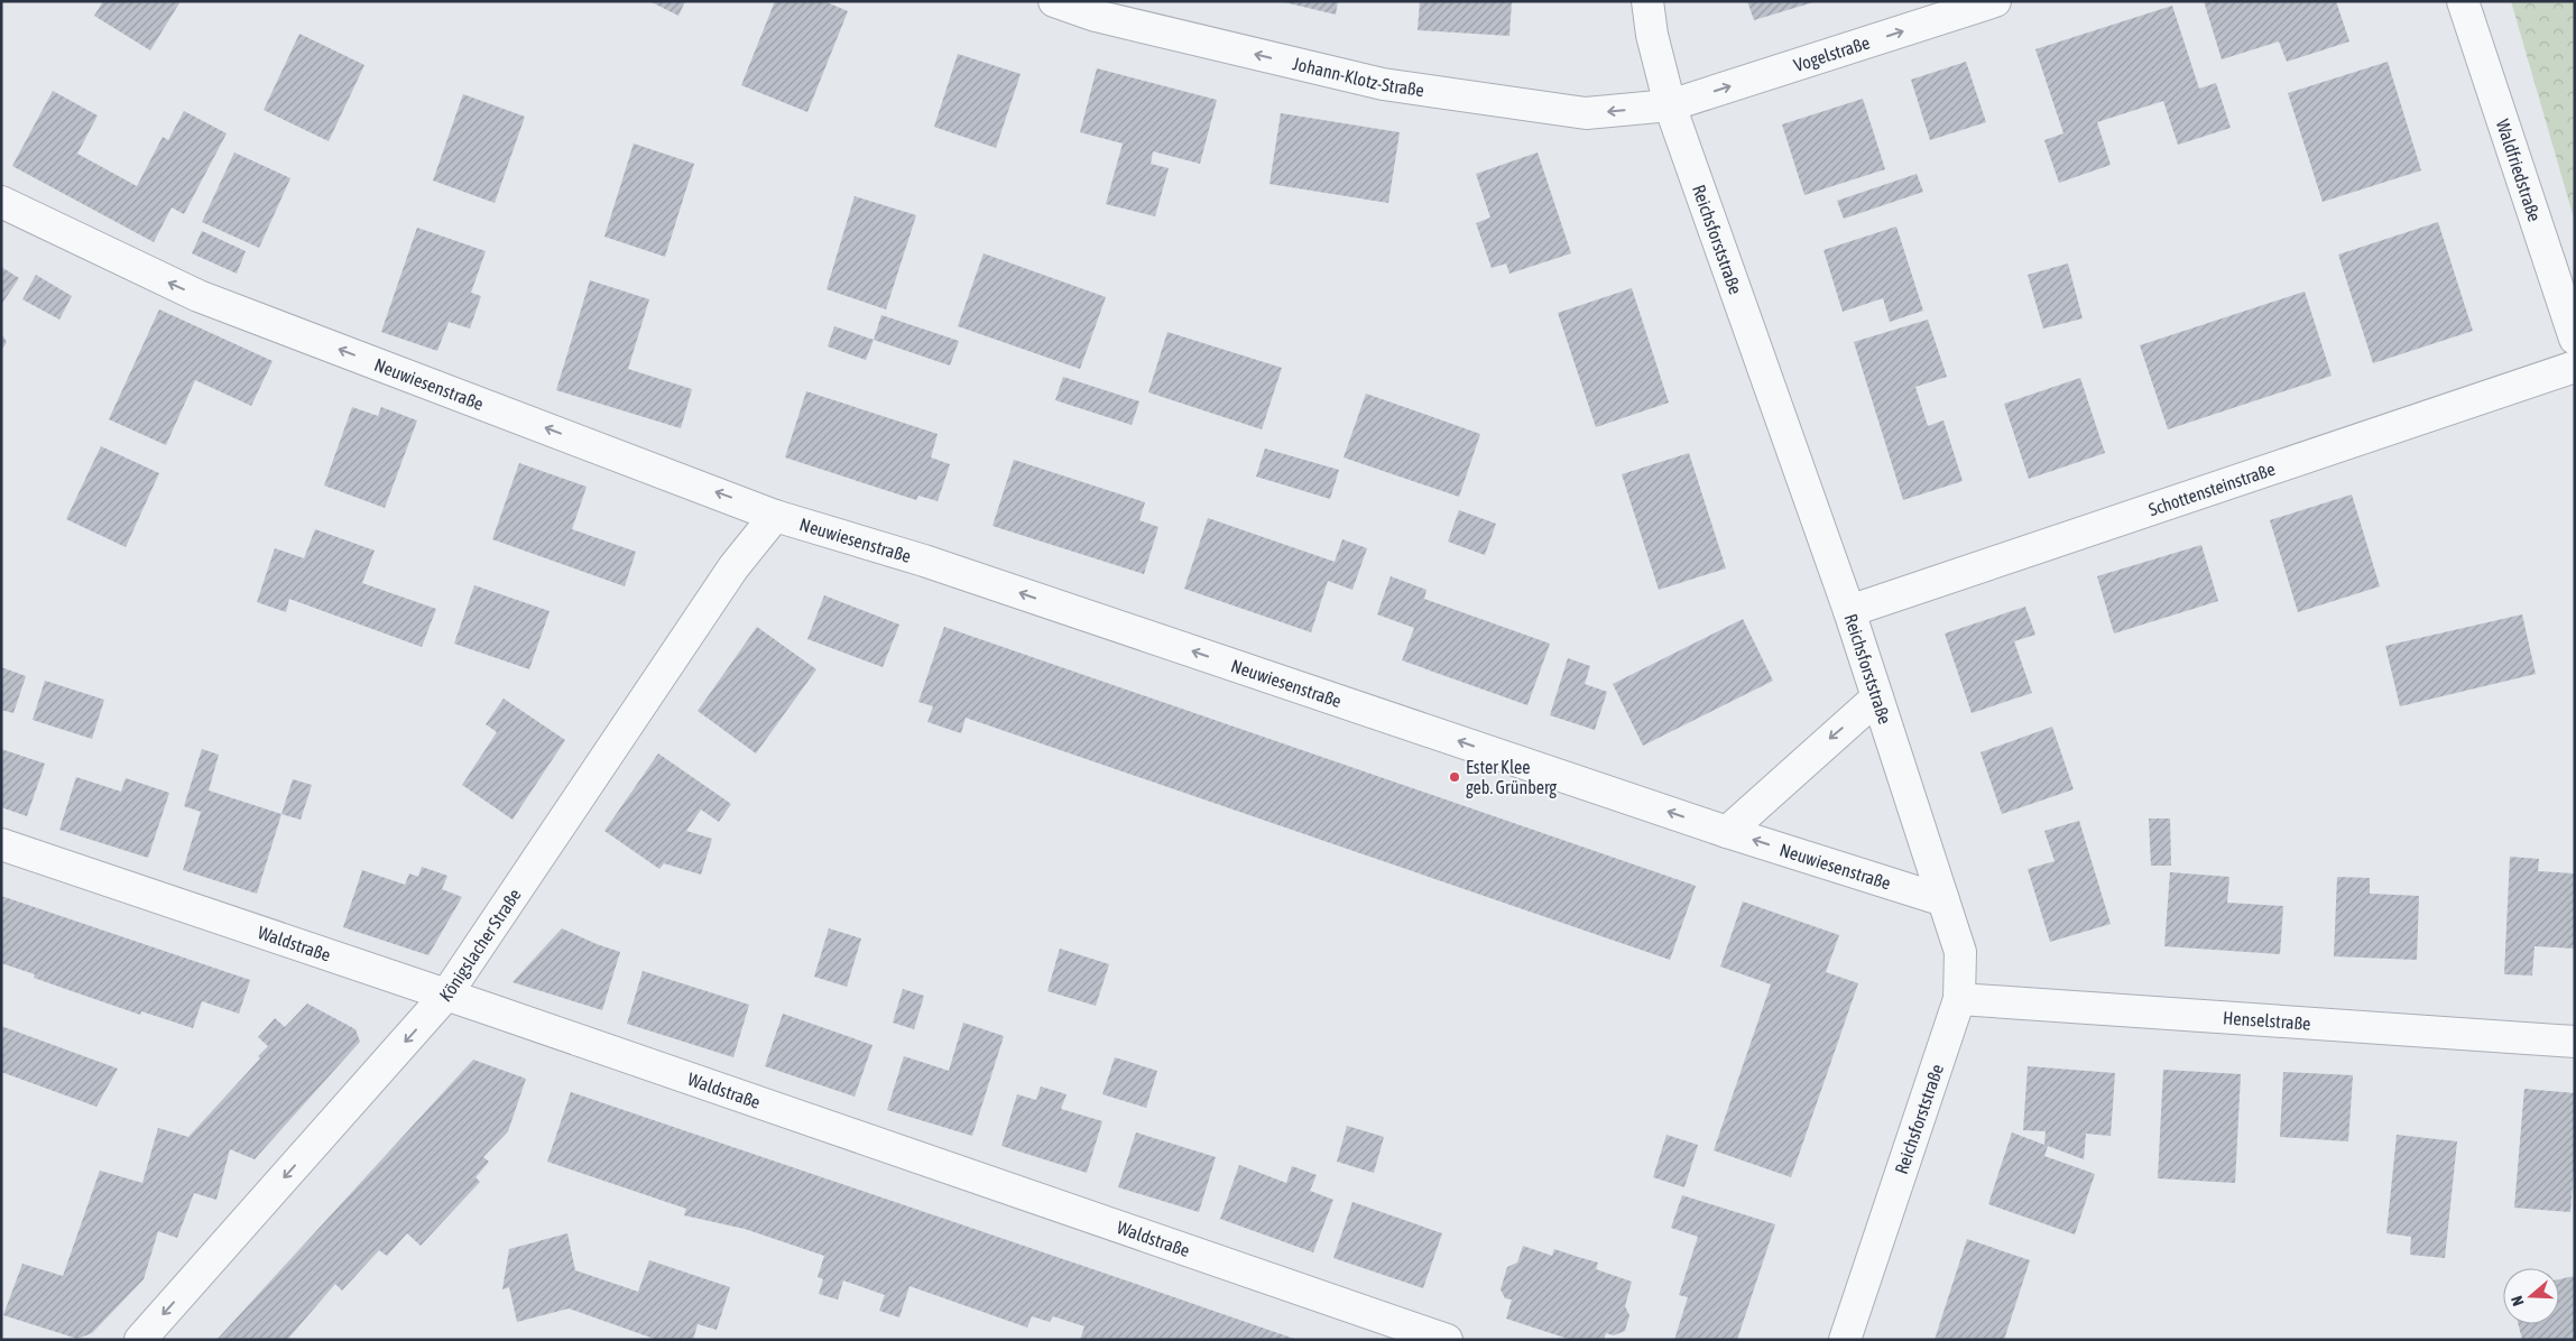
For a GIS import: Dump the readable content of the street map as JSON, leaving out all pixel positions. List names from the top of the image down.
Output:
{
  "streets": {
    "street": [
      "Vogelstraße",
      "Johann-Klotz-Straße",
      "Waldfriedstraße",
      "Reichsforststraße",
      "Neuwiesenstraße",
      "Schottensteinstraße",
      "Waldstraße",
      "Königslacher Straße",
      "Henselstraße"
    ]
  },
  "crossings": [
    ["Vogelstraße", "Johann-Klotz-Straße"],
    ["Vogelstraße", "Reichsforststraße"],
    ["Johann-Klotz-Straße", "Reichsforststraße"],
    ["Reichsforststraße", "Neuwiesenstraße"],
    ["Reichsforststraße", "Schottensteinstraße"],
    ["Reichsforststraße", "Henselstraße"],
    ["Neuwiesenstraße", "Königslacher Straße"],
    ["Waldstraße", "Königslacher Straße"]
  ],
  "one_way": [
    "Vogelstraße",
    "Johann-Klotz-Straße",
    "Neuwiesenstraße",
    "Königslacher Straße"
  ],
  "places": ["Ester Klee geb. Grünberg"],
  "north": "left"
}
